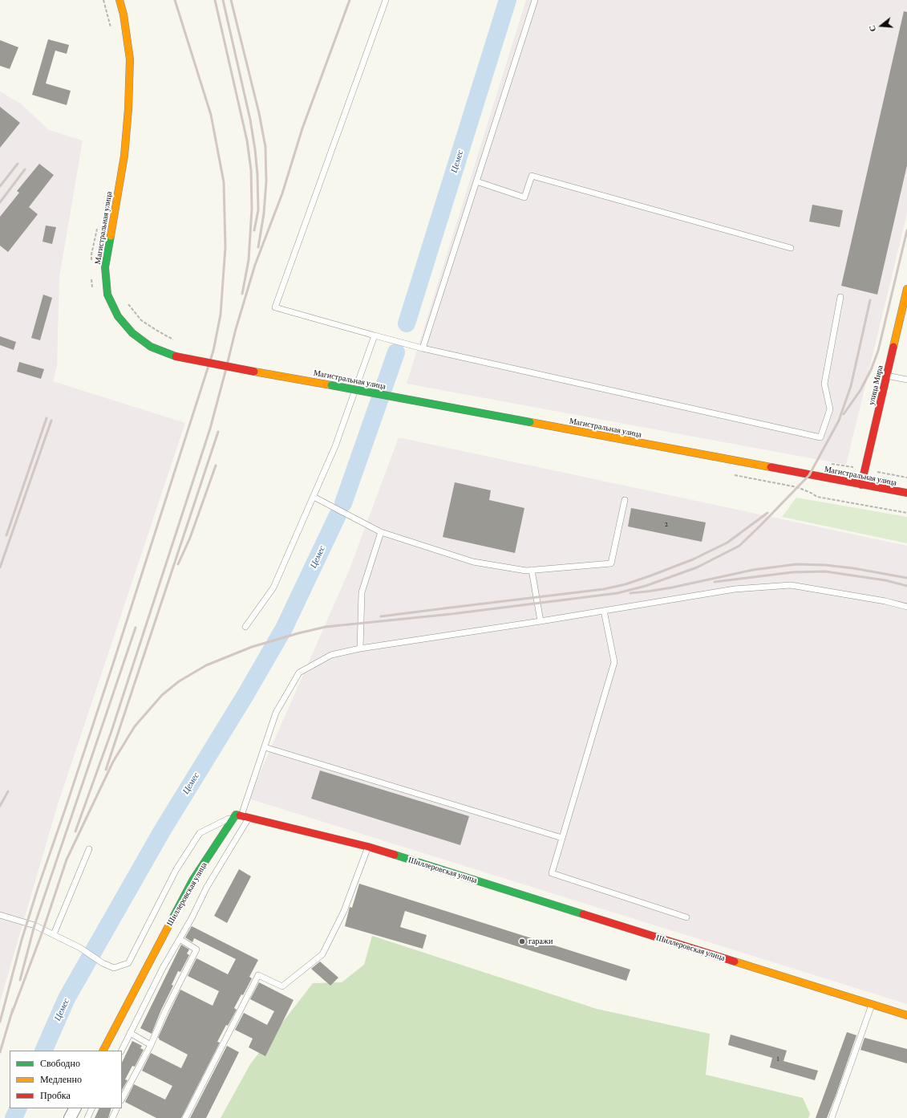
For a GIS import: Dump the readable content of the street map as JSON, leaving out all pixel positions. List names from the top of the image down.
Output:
{
  "streets": {
    "main road": ["Магистральная улица", "улица Мира", "Шиллеровская улица"]
  },
  "crossings": [
    ["Магистральная улица", "улица Мира"]
  ],
  "water": ["Цемес"],
  "places": ["гаражи"],
  "house_numbers": ["2", "1"],
  "legend": ["Свободно", "Медленно", "Пробка"],
  "north": "left"
}
